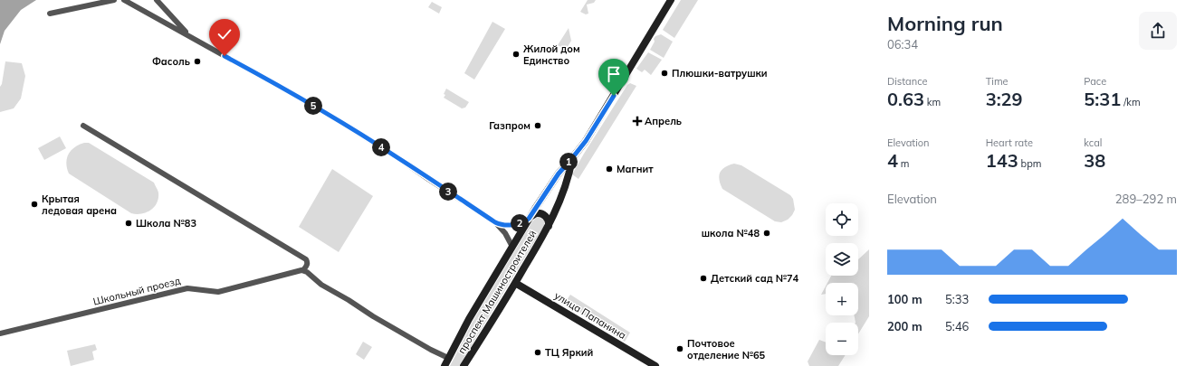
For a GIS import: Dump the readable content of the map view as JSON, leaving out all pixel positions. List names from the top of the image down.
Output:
{
  "streets": {
    "street": ["Школьный проезд", "проспект Машиностроителей", "улица Папанина"]
  },
  "crossings": [
    ["проспект Машиностроителей", "улица Папанина"]
  ],
  "places": {
    "other": [
      "Жилой дом Единство",
      "Фасоль",
      "Плюшки-ватрушки",
      "Газпром",
      "Магнит",
      "Крытая ледовая арена",
      "Школа №83",
      "школа №48",
      "Детский сад №74",
      "Почтовое отделение №65",
      "ТЦ Яркий"
    ],
    "health": ["Апрель"]
  },
  "page": {
    "heading": ["Morning run", "06:34"],
    "stats": [
      ["Distance", "0.63 km"],
      ["Time", "3:29"],
      ["Pace", "5:31 /km"],
      ["Elevation", "4 m"],
      ["Heart rate", "143 bpm"],
      ["kcal", "38"]
    ],
    "pins": [
      "5",
      "4",
      "1",
      "3",
      "2"
    ],
    "chart": ["Elevation", "289–292 m"],
    "map_buttons": ["+", "−"],
    "list": [
      {
        "name": "100 m",
        "note": "5:33"
      },
      {
        "name": "200 m",
        "note": "5:46"
      }
    ]
  }
}
